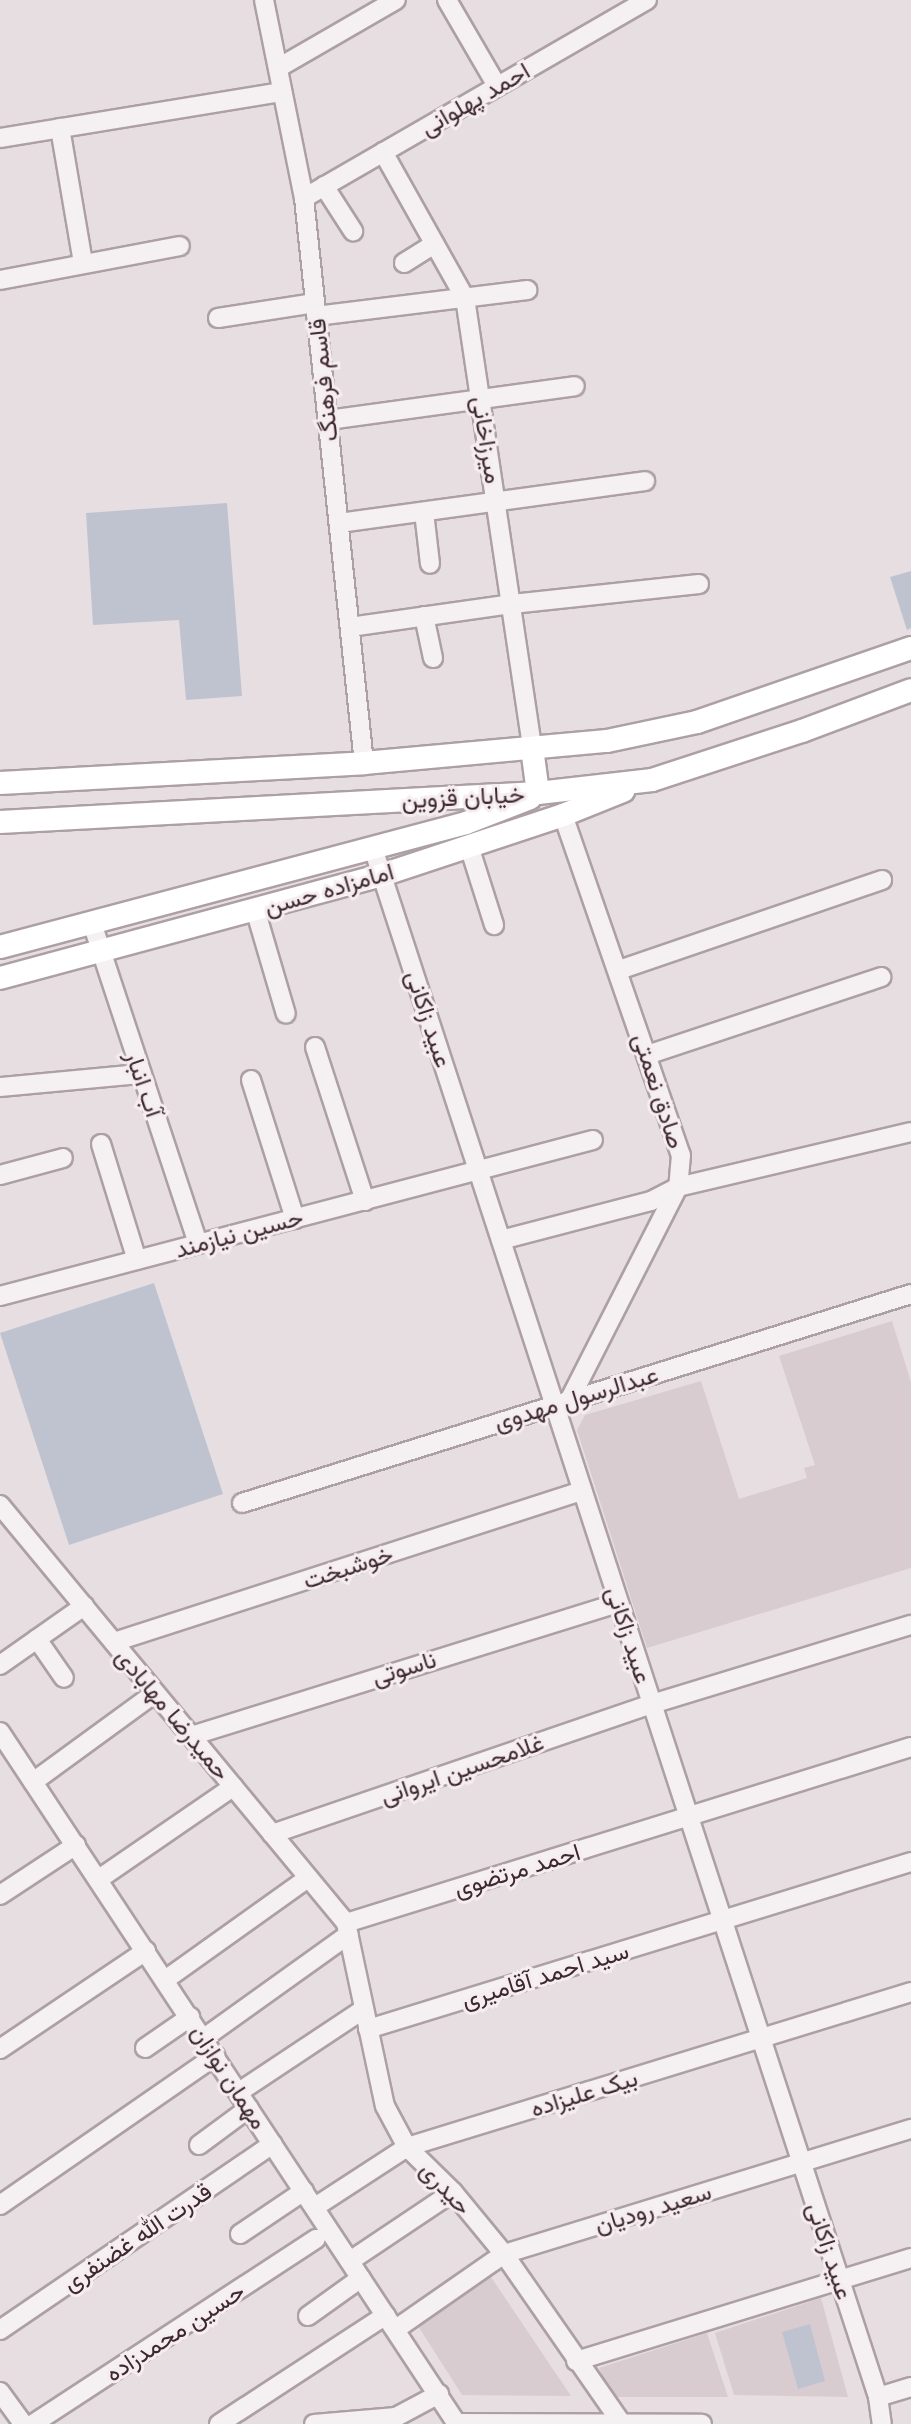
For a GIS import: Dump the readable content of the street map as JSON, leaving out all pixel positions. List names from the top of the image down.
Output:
{
  "streets": {
    "main road": ["خیابان قزوین", "امامزاده حسن"],
    "street": [
      "احمد پهلوانی",
      "قاسم فرهنگ",
      "میرزاخانی",
      "عبید زاکانی",
      "آب انبار",
      "صادق نعمتی",
      "حسین نیازمند",
      "عبدالرسول مهدوی",
      "خوشبخت",
      "ناسوتی",
      "حمیدرضا مهابادی",
      "غلامحسین ایروانی",
      "احمد مرتضوی",
      "سید احمد آقامیری",
      "مهمان نوازان",
      "بیک علیزاده",
      "حیدری",
      "سعید رودیان",
      "قدرت الله غضنفری",
      "حسین محمدزاده"
    ]
  },
  "crossings": [
    ["احمد پهلوانی", "قاسم فرهنگ"],
    ["احمد پهلوانی", "میرزاخانی"],
    ["قاسم فرهنگ", "خیابان قزوین"],
    ["میرزاخانی", "خیابان قزوین"],
    ["خیابان قزوین", "امامزاده حسن"],
    ["امامزاده حسن", "عبید زاکانی"],
    ["امامزاده حسن", "آب انبار"],
    ["امامزاده حسن", "صادق نعمتی"],
    ["عبید زاکانی", "صادق نعمتی"],
    ["عبید زاکانی", "حسین نیازمند"],
    ["عبید زاکانی", "عبدالرسول مهدوی"],
    ["عبید زاکانی", "خوشبخت"],
    ["عبید زاکانی", "ناسوتی"],
    ["عبید زاکانی", "غلامحسین ایروانی"],
    ["عبید زاکانی", "احمد مرتضوی"],
    ["عبید زاکانی", "سید احمد آقامیری"],
    ["عبید زاکانی", "بیک علیزاده"],
    ["عبید زاکانی", "سعید رودیان"],
    ["آب انبار", "حسین نیازمند"],
    ["صادق نعمتی", "عبدالرسول مهدوی"],
    ["خوشبخت", "حمیدرضا مهابادی"],
    ["ناسوتی", "حمیدرضا مهابادی"],
    ["حمیدرضا مهابادی", "غلامحسین ایروانی"],
    ["حمیدرضا مهابادی", "احمد مرتضوی"],
    ["حمیدرضا مهابادی", "حیدری"],
    ["احمد مرتضوی", "مهمان نوازان"],
    ["احمد مرتضوی", "حیدری"],
    ["سید احمد آقامیری", "حیدری"],
    ["مهمان نوازان", "بیک علیزاده"],
    ["مهمان نوازان", "سعید رودیان"],
    ["مهمان نوازان", "قدرت الله غضنفری"],
    ["بیک علیزاده", "حیدری"],
    ["حیدری", "سعید رودیان"]
  ]
}
